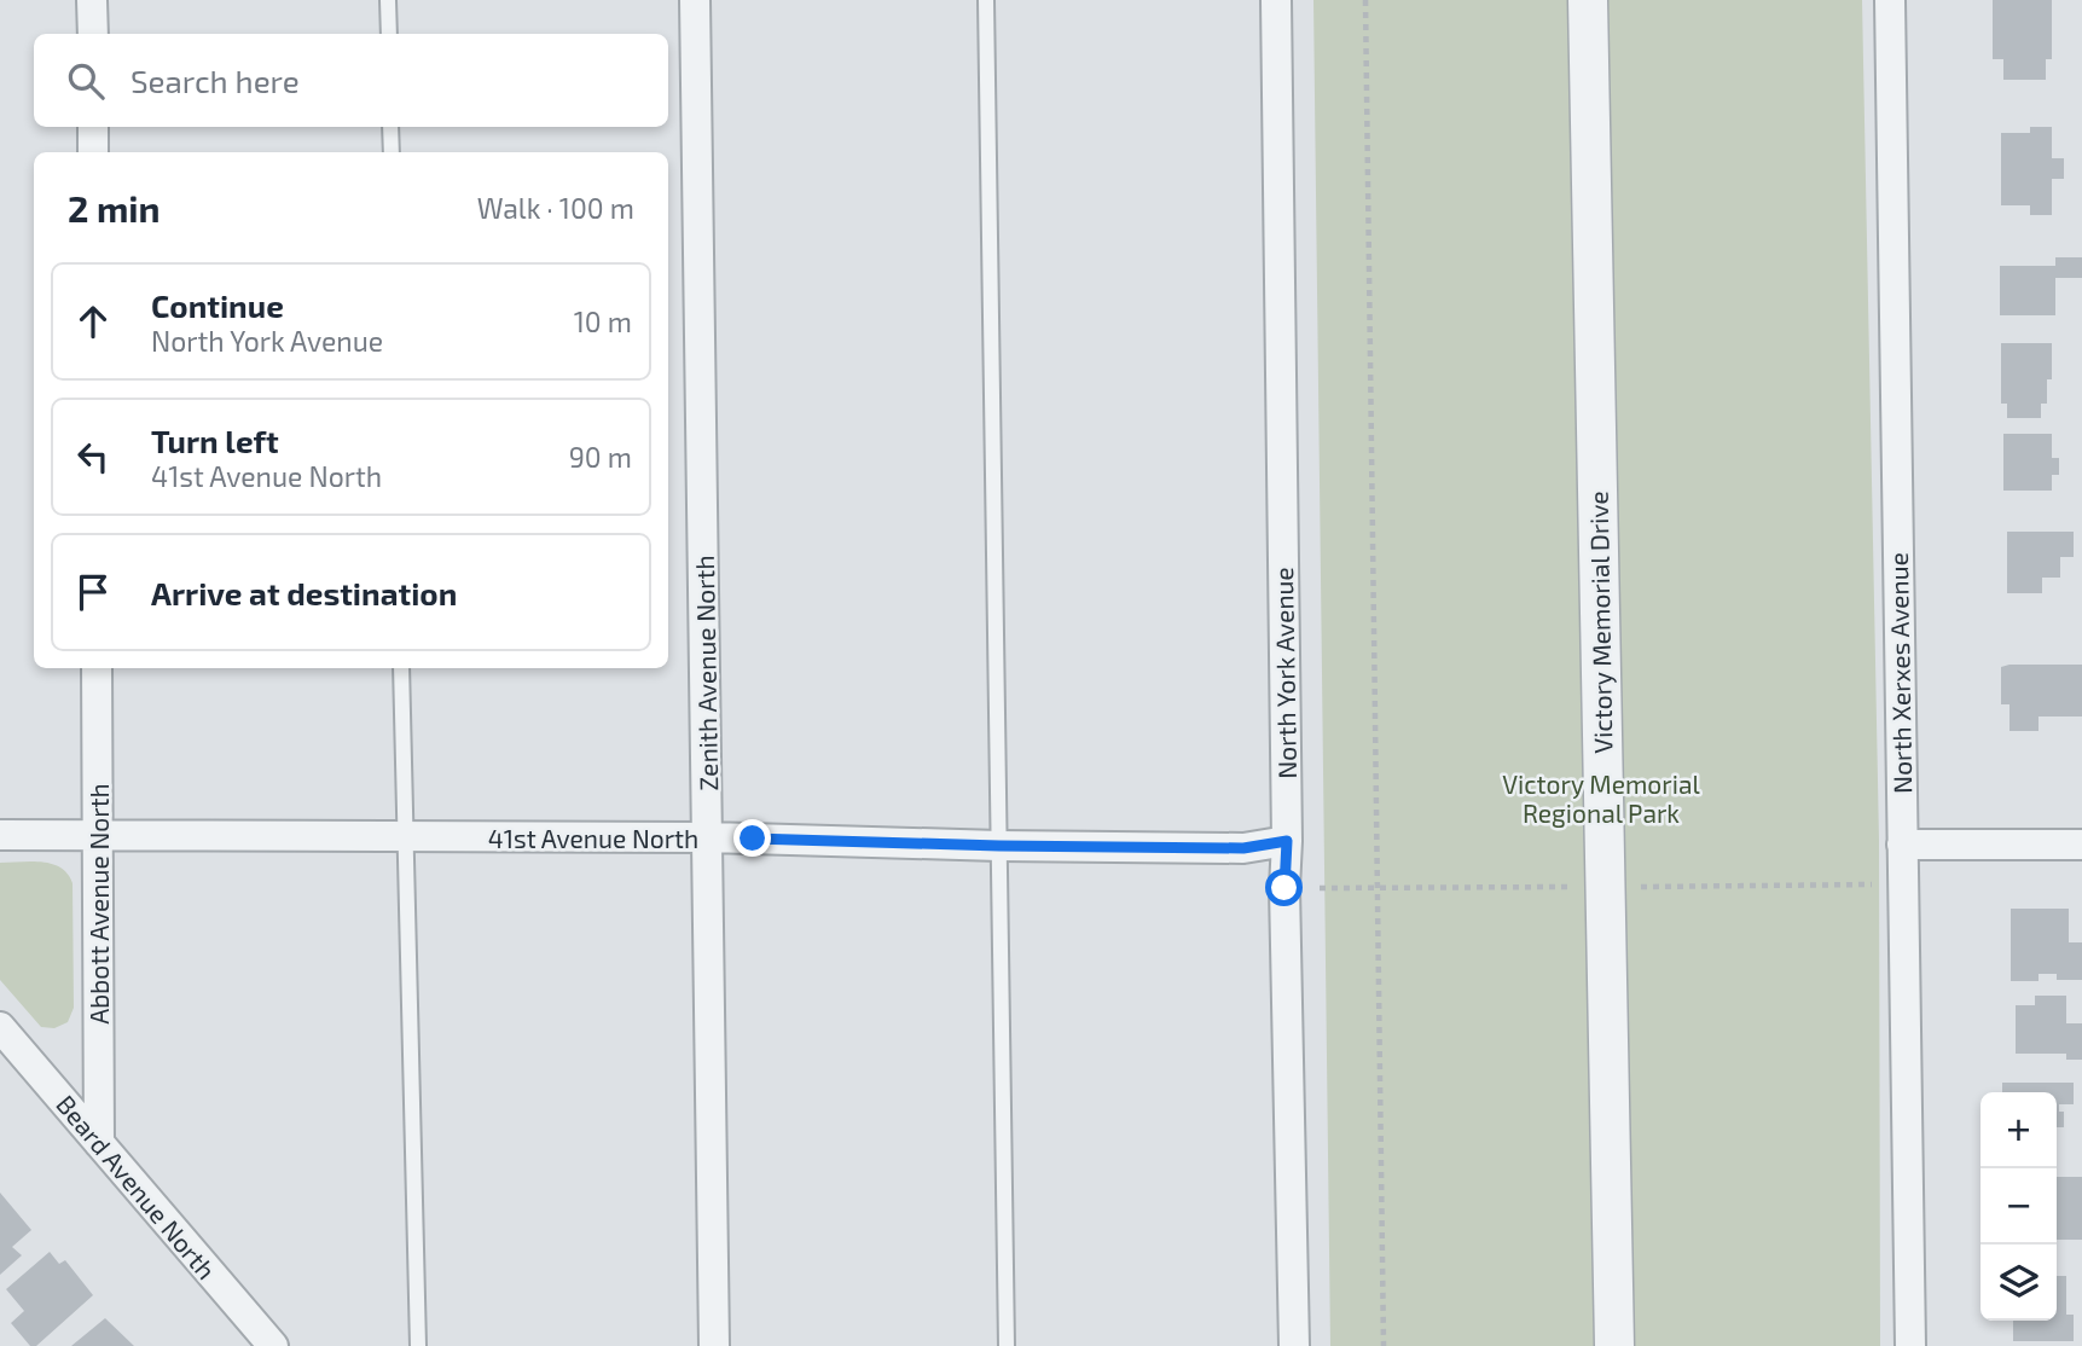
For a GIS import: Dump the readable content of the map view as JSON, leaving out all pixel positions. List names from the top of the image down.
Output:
{
  "streets": {
    "street": [
      "Victory Memorial Drive",
      "Zenith Avenue North",
      "North York Avenue",
      "North Xerxes Avenue",
      "41st Avenue North",
      "Abbott Avenue North",
      "Beard Avenue North"
    ]
  },
  "crossings": [
    ["Zenith Avenue North", "41st Avenue North"],
    ["North York Avenue", "41st Avenue North"],
    ["41st Avenue North", "Abbott Avenue North"],
    ["Abbott Avenue North", "Beard Avenue North"]
  ],
  "parks": ["Victory Memorial Regional Park"],
  "page": {
    "search": "Search here",
    "heading": ["2 min", "Walk · 100 m"],
    "list": [
      ["Continue", "North York Avenue", "10 m"],
      ["Turn left", "41st Avenue North", "90 m"],
      "Arrive at destination"
    ],
    "map_buttons": ["+", "−"]
  }
}
